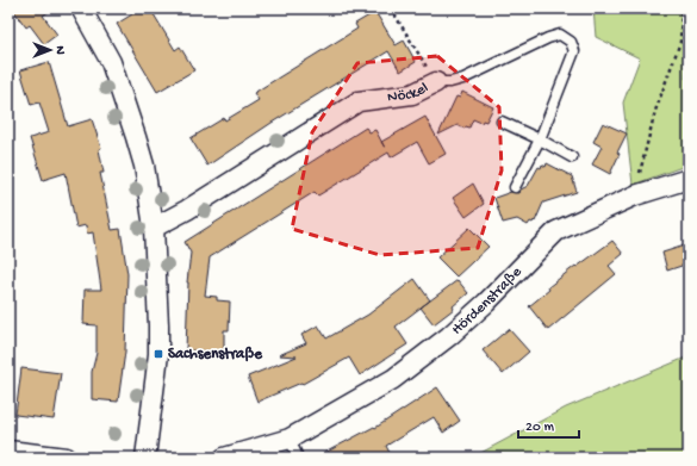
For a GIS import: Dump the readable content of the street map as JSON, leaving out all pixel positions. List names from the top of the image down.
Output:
{
  "streets": {
    "street": ["Nöckel", "Hördenstraße"]
  },
  "places": {
    "transit": ["Sachsenstraße"]
  },
  "scale_bar": "20 m",
  "north": "right"
}
